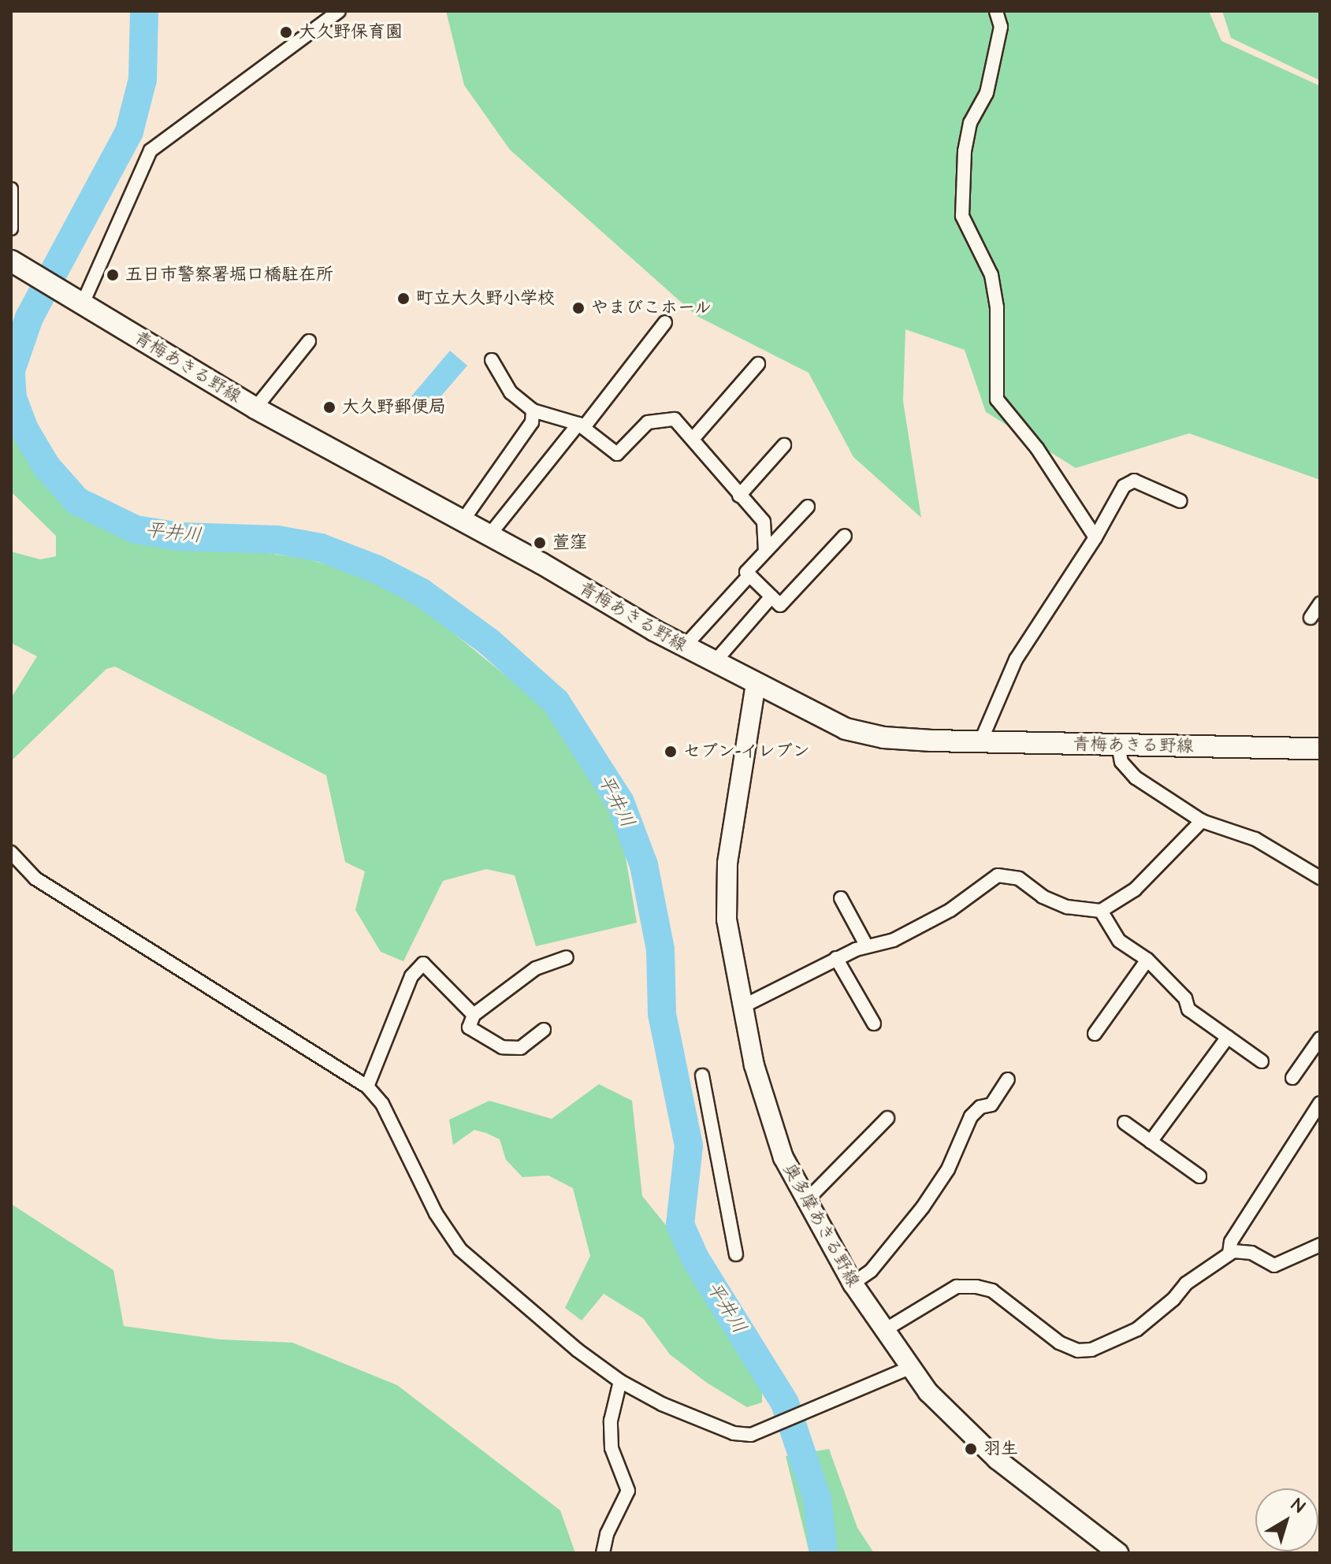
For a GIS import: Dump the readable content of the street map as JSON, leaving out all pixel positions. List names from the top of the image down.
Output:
{
  "streets": {
    "main road": ["青梅あきる野線", "奥多摩あきる野線"]
  },
  "crossings": [
    ["青梅あきる野線", "奥多摩あきる野線"]
  ],
  "water": ["平井川"],
  "places": [
    "大久野保育園",
    "五日市警察署堀口橋駐在所",
    "町立大久野小学校",
    "やまびこホール",
    "大久野郵便局",
    "萱窪",
    "セブン-イレブン",
    "羽生"
  ],
  "north": "top right"
}
